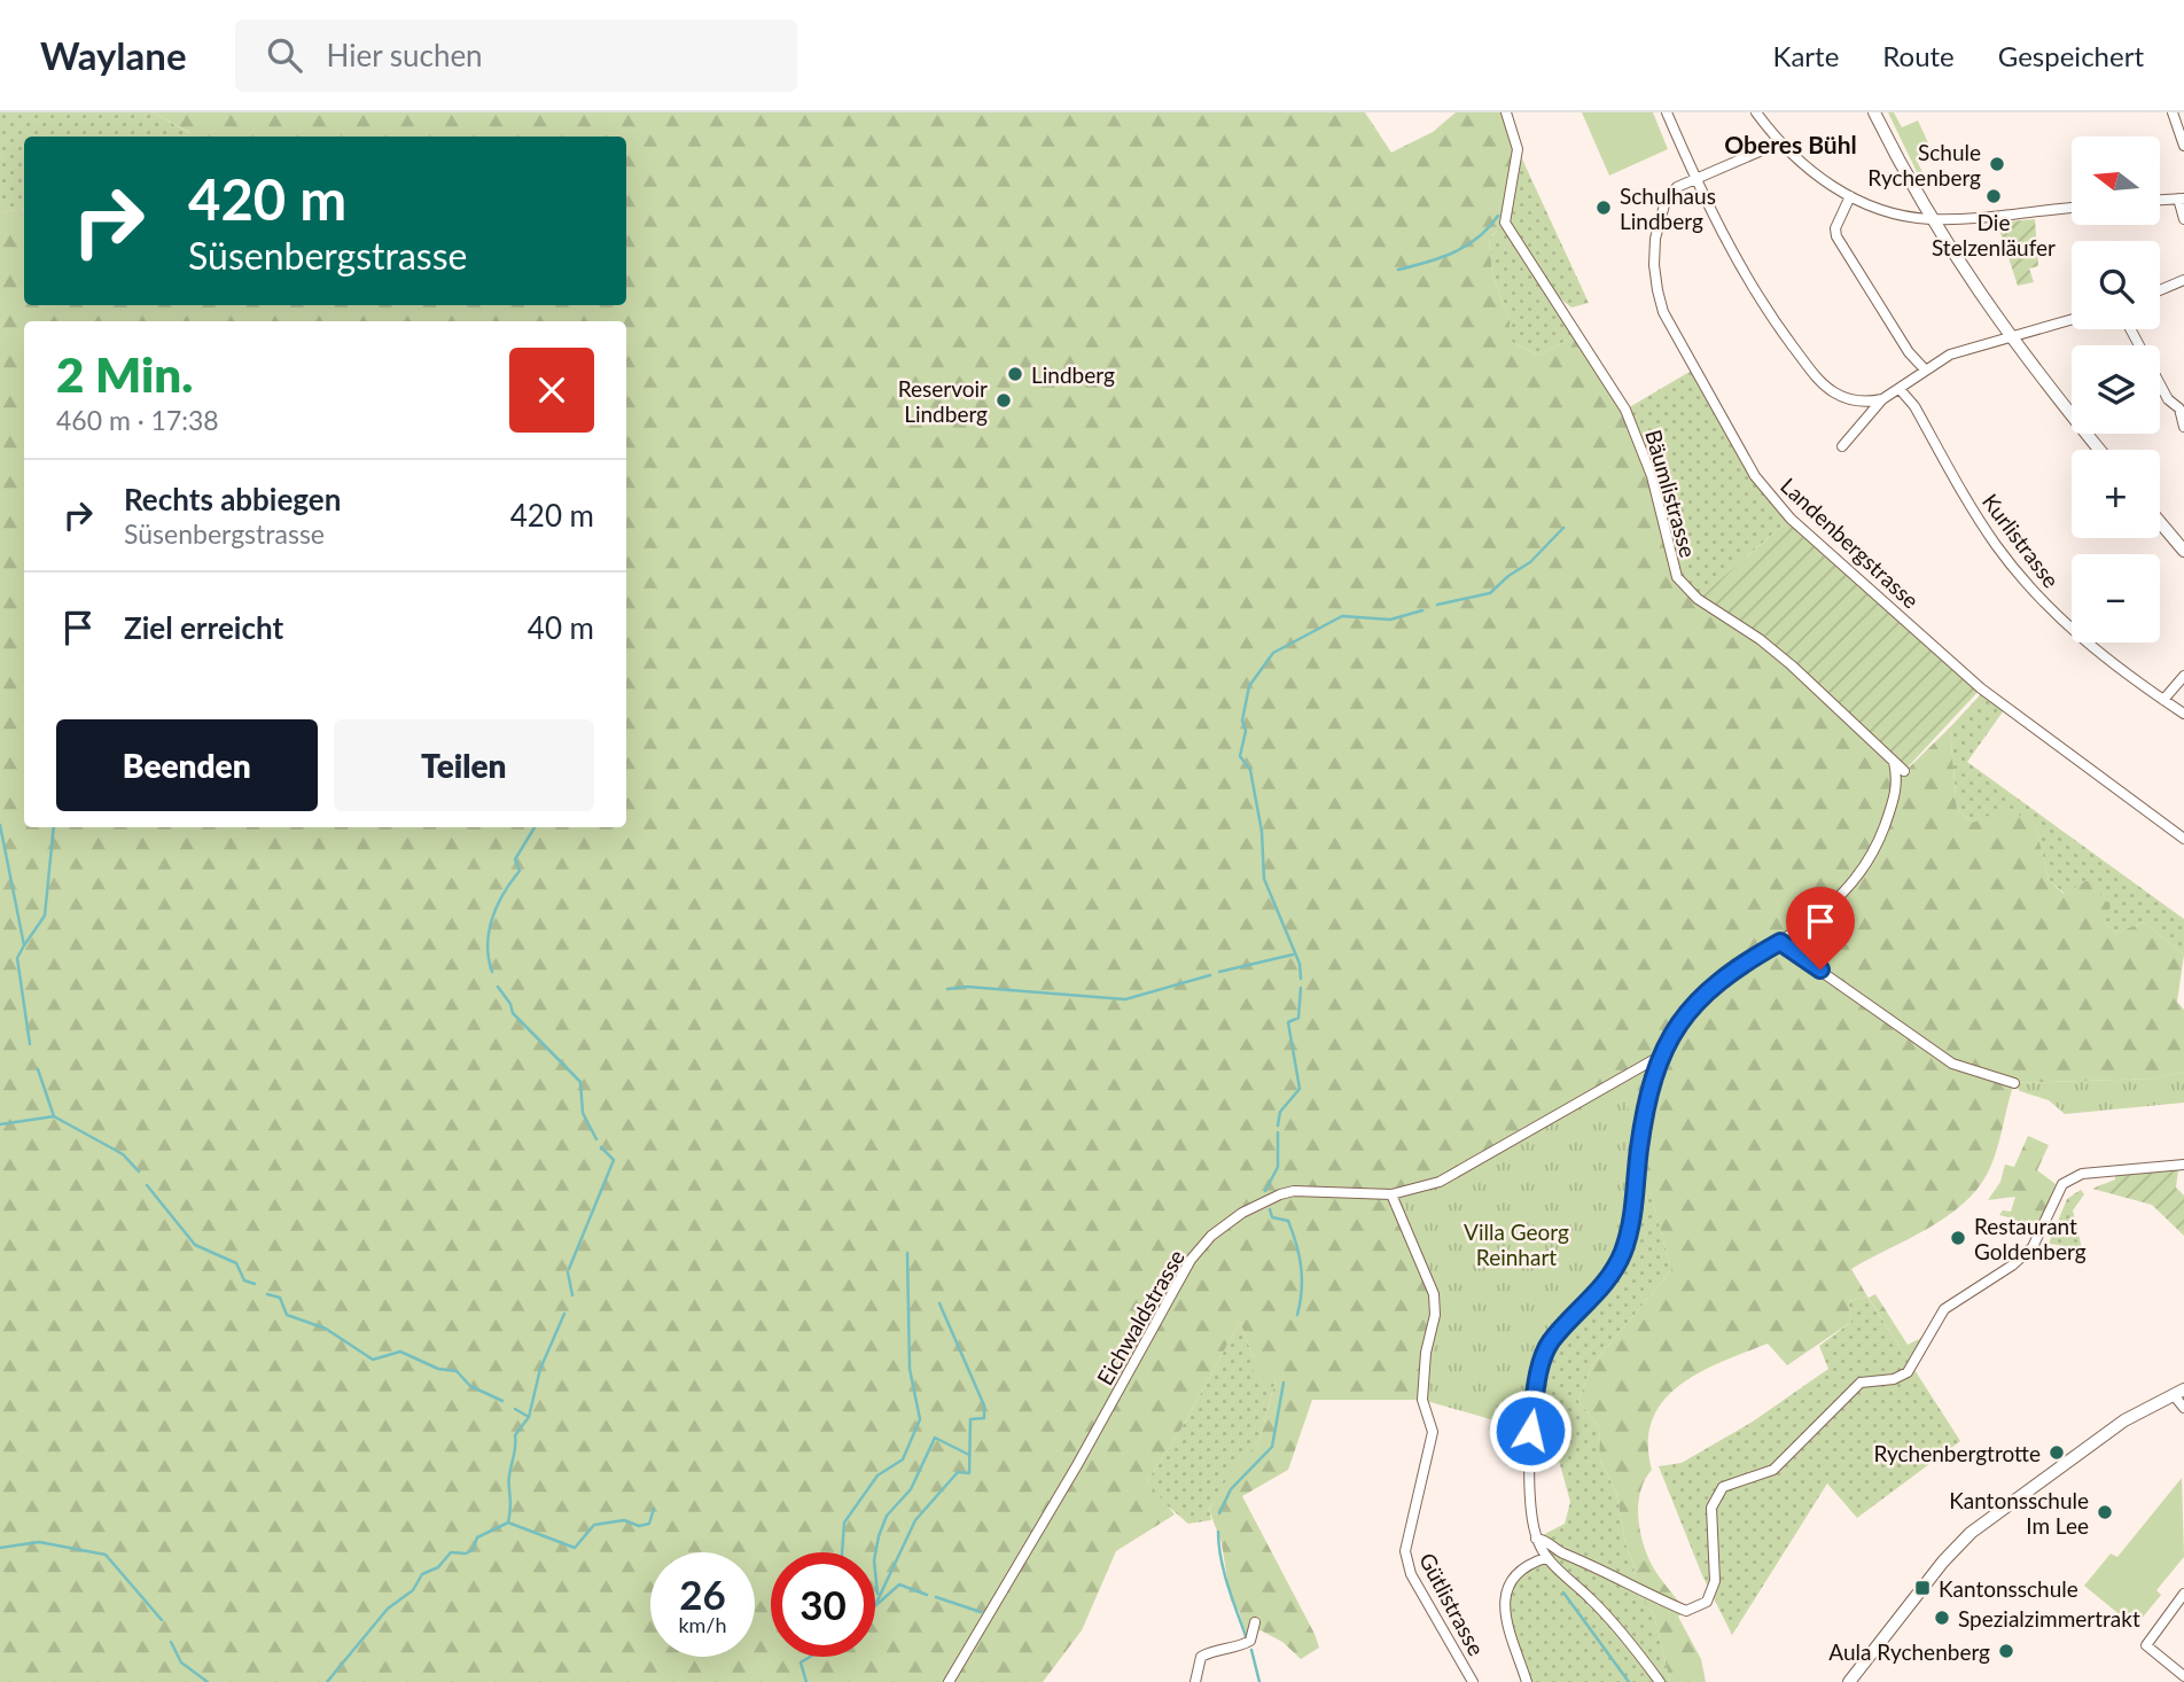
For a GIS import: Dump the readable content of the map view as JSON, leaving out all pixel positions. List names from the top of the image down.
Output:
{
  "streets": {
    "street": [
      "Bäumlistrasse",
      "Kurlistrasse",
      "Landenbergstrasse",
      "Eichwaldstrasse",
      "Gütlistrasse"
    ]
  },
  "crossings": [
    ["Eichwaldstrasse", "Gütlistrasse"]
  ],
  "districts": ["Oberes Bühl"],
  "parks": ["Villa Georg Reinhart"],
  "places": {
    "other": [
      "Schule Rychenberg",
      "Die Stelzenläufer",
      "Schulhaus Lindberg",
      "Lindberg",
      "Reservoir Lindberg",
      "Restaurant Goldenberg",
      "Rychenbergtrotte",
      "Kantonsschule Im Lee",
      "Spezialzimmertrakt",
      "Aula Rychenberg"
    ],
    "transit": ["Kantonsschule"]
  },
  "north": "left",
  "page": {
    "header": "Waylane",
    "search": "Hier suchen",
    "nav": ["Karte", "Route", "Gespeichert"],
    "map_buttons": ["+", "−"],
    "turn": ["420 m", "Süsenbergstrasse"],
    "heading": ["2 Min.", "460 m · 17:38"],
    "list": [
      {
        "name": "Rechts abbiegen",
        "note": "Süsenbergstrasse",
        "value": "420 m"
      },
      {
        "name": "Ziel erreicht",
        "value": "40 m"
      }
    ],
    "buttons": ["Beenden", "Teilen"],
    "speed": "26 km/h",
    "limit": "30"
  }
}
